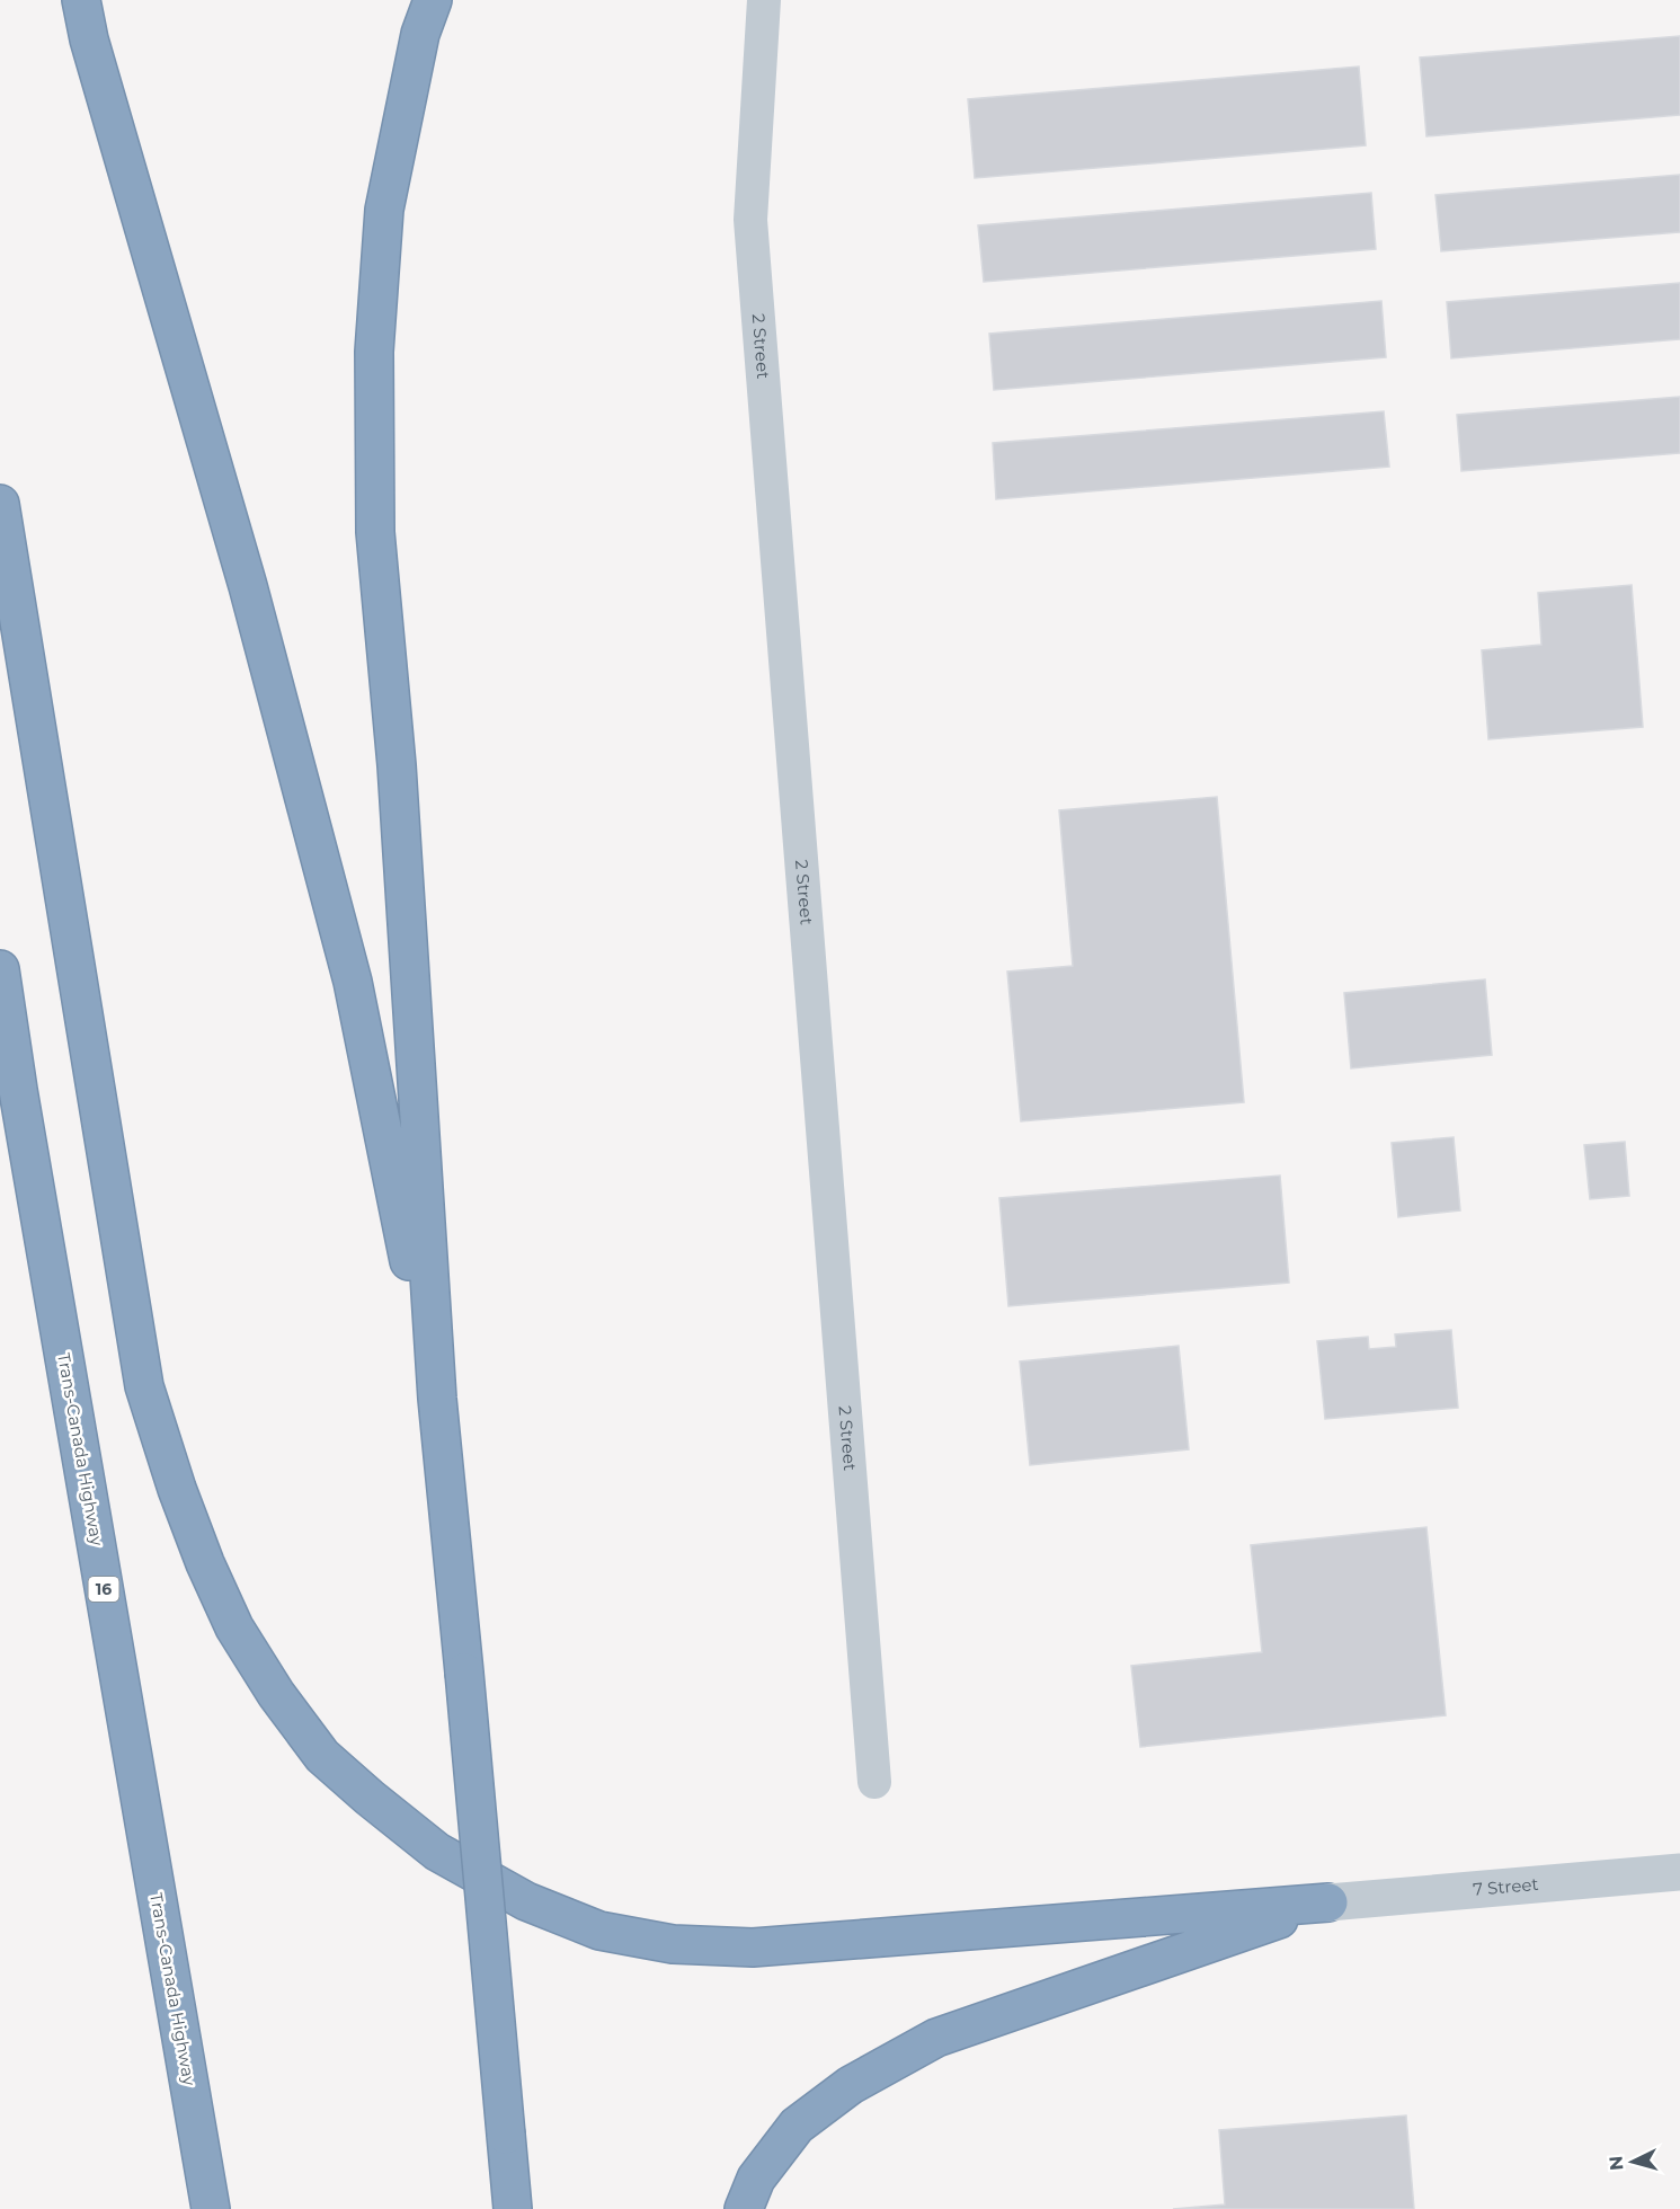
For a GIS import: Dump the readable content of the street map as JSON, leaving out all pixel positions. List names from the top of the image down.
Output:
{
  "streets": {
    "highway": ["Trans-Canada Highway", "16"],
    "street": ["2 Street", "7 Street"]
  },
  "north": "left"
}
